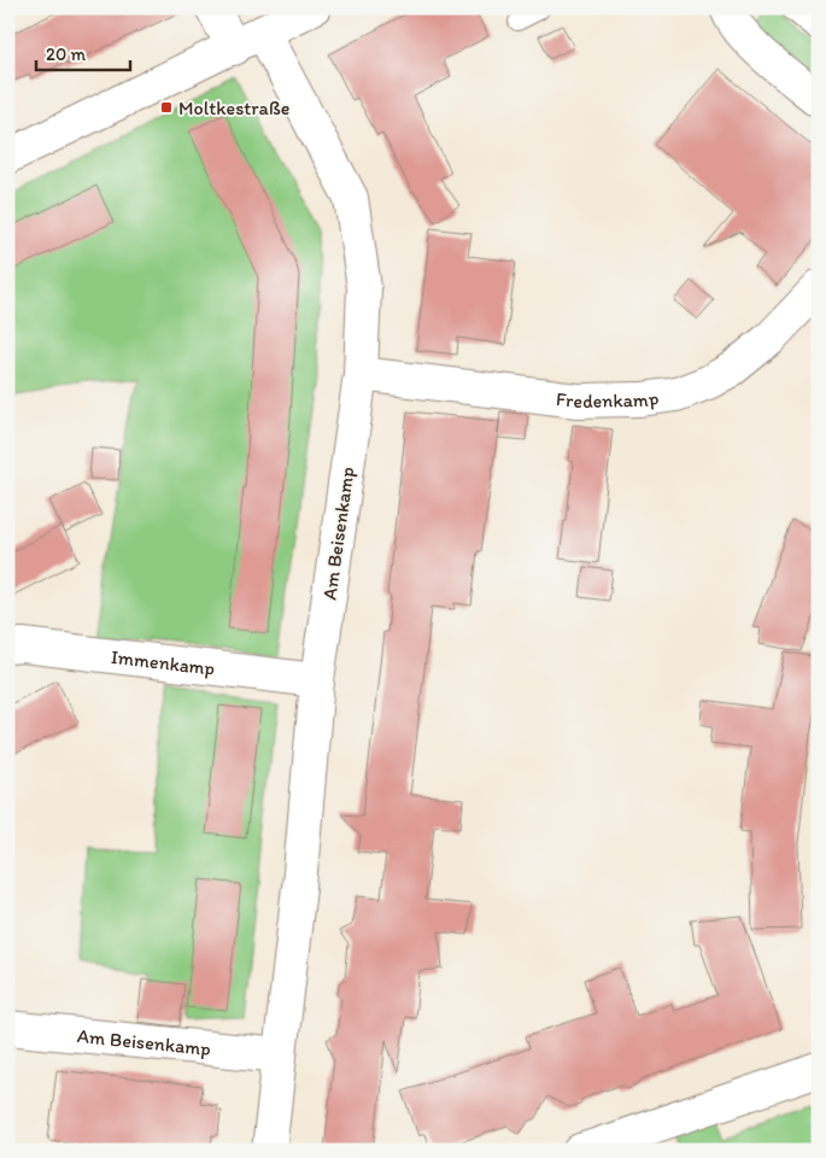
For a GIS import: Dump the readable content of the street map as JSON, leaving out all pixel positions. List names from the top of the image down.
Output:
{
  "streets": {
    "street": ["Fredenkamp", "Am Beisenkamp", "Immenkamp"]
  },
  "crossings": [
    ["Fredenkamp", "Am Beisenkamp"],
    ["Am Beisenkamp", "Immenkamp"]
  ],
  "places": {
    "transit": ["Moltkestraße"]
  },
  "scale_bar": "20 m"
}
